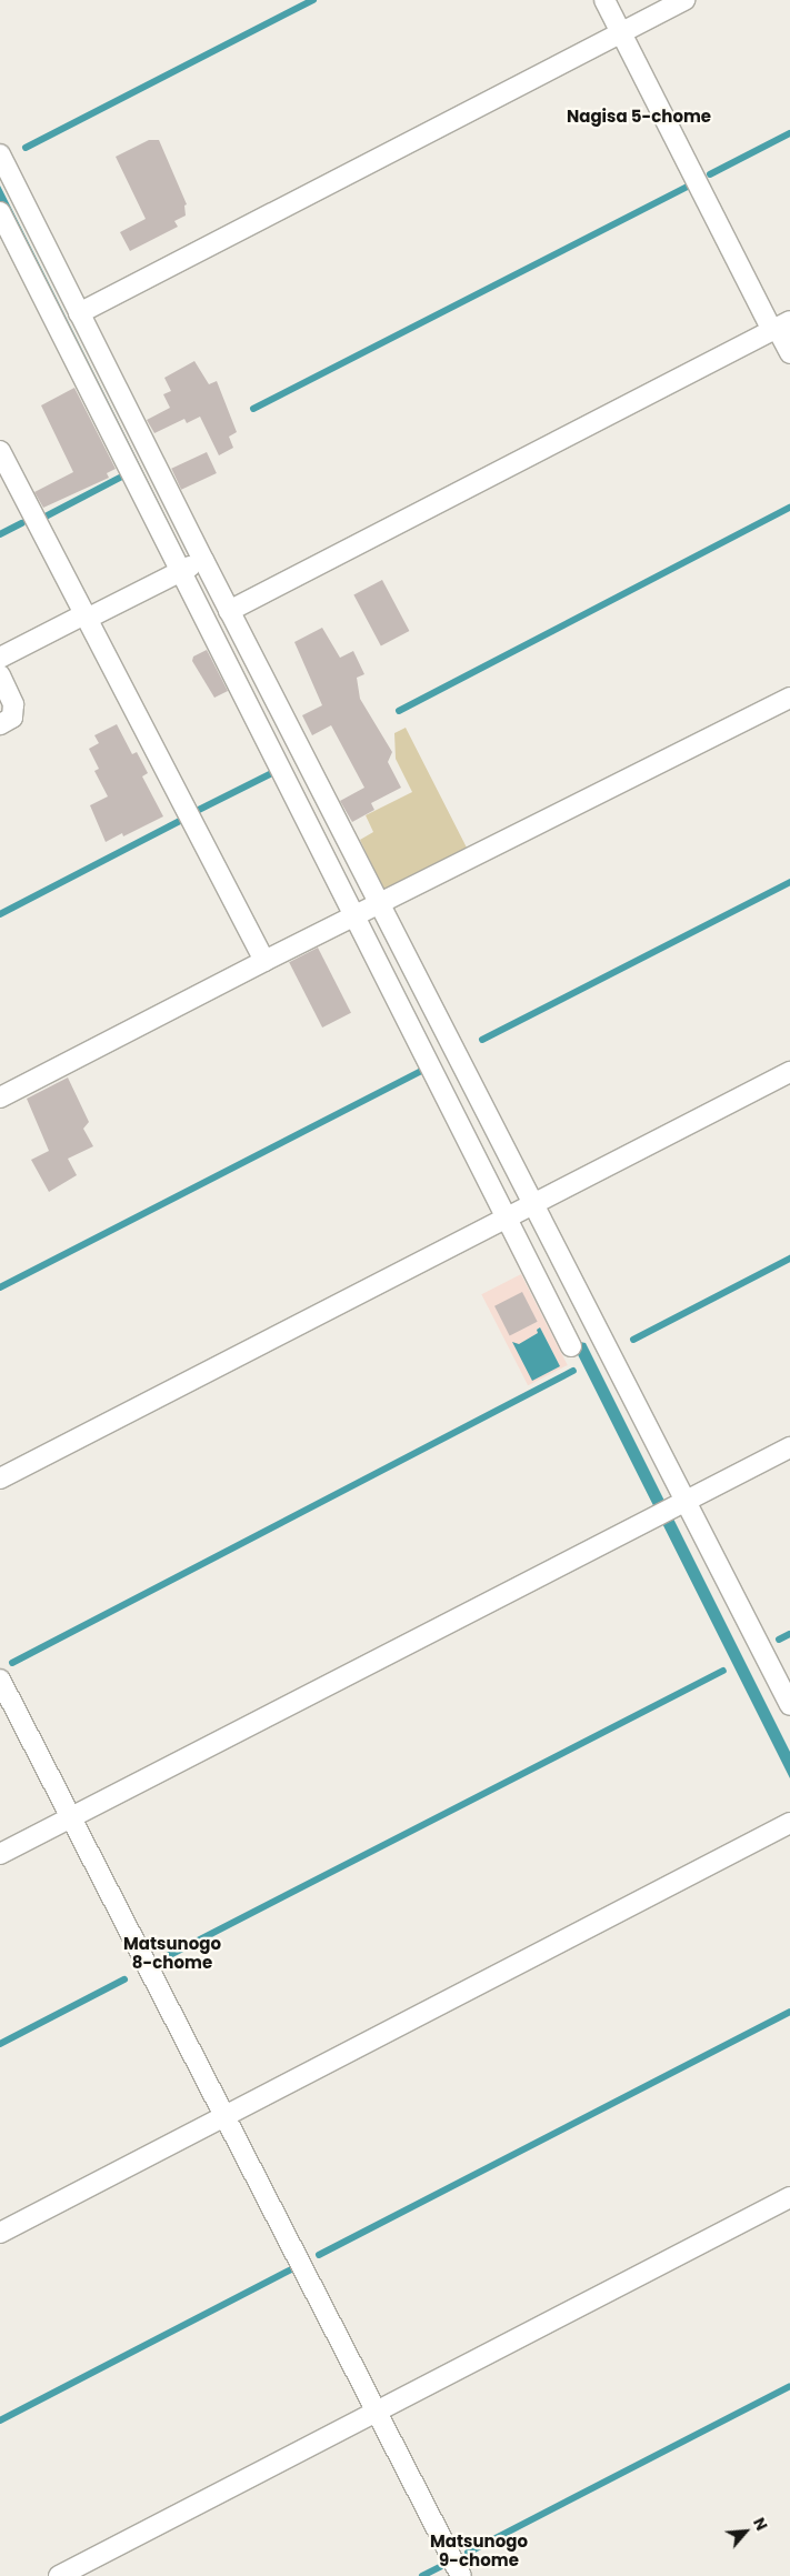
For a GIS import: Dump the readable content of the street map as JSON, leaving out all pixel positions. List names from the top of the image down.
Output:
{
  "districts": ["Nagisa 5-chome", "Matsunogo 8-chome", "Matsunogo 9-chome"],
  "north": "top right"
}
